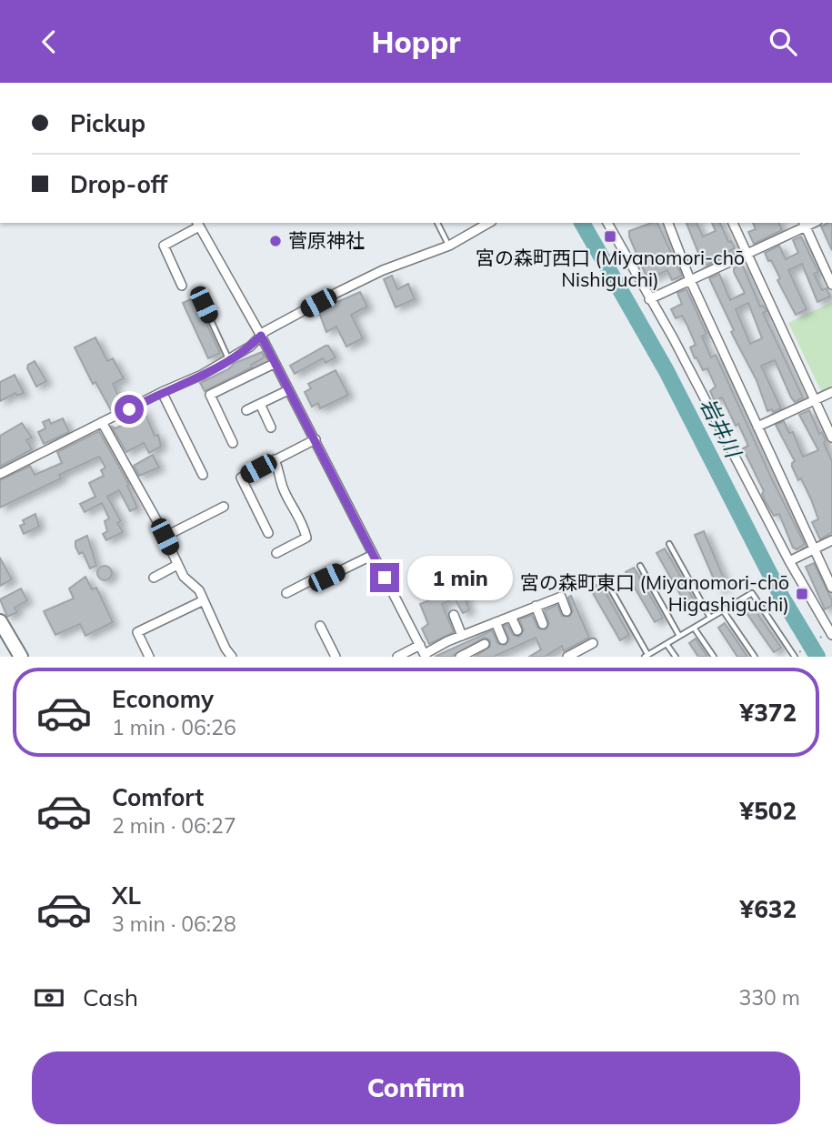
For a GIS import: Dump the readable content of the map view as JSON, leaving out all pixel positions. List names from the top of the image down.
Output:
{
  "water": ["岩井川"],
  "places": {
    "transit": ["宮の森町西口 (Miyanomori-chō Nishiguchi)", "宮の森町東口 (Miyanomori-chō Higashiguchi)"],
    "other": ["菅原神社"]
  },
  "page": {
    "header": "Hoppr",
    "banner": ["Pickup", "Drop-off"],
    "bubble": "1 min",
    "list": [
      {
        "name": "Economy",
        "note": "1 min · 06:26",
        "value": "¥372"
      },
      {
        "name": "Comfort",
        "note": "2 min · 06:27",
        "value": "¥502"
      },
      {
        "name": "XL",
        "note": "3 min · 06:28",
        "value": "¥632"
      }
    ],
    "pay": ["Cash", "330 m"],
    "buttons": "Confirm"
  }
}
